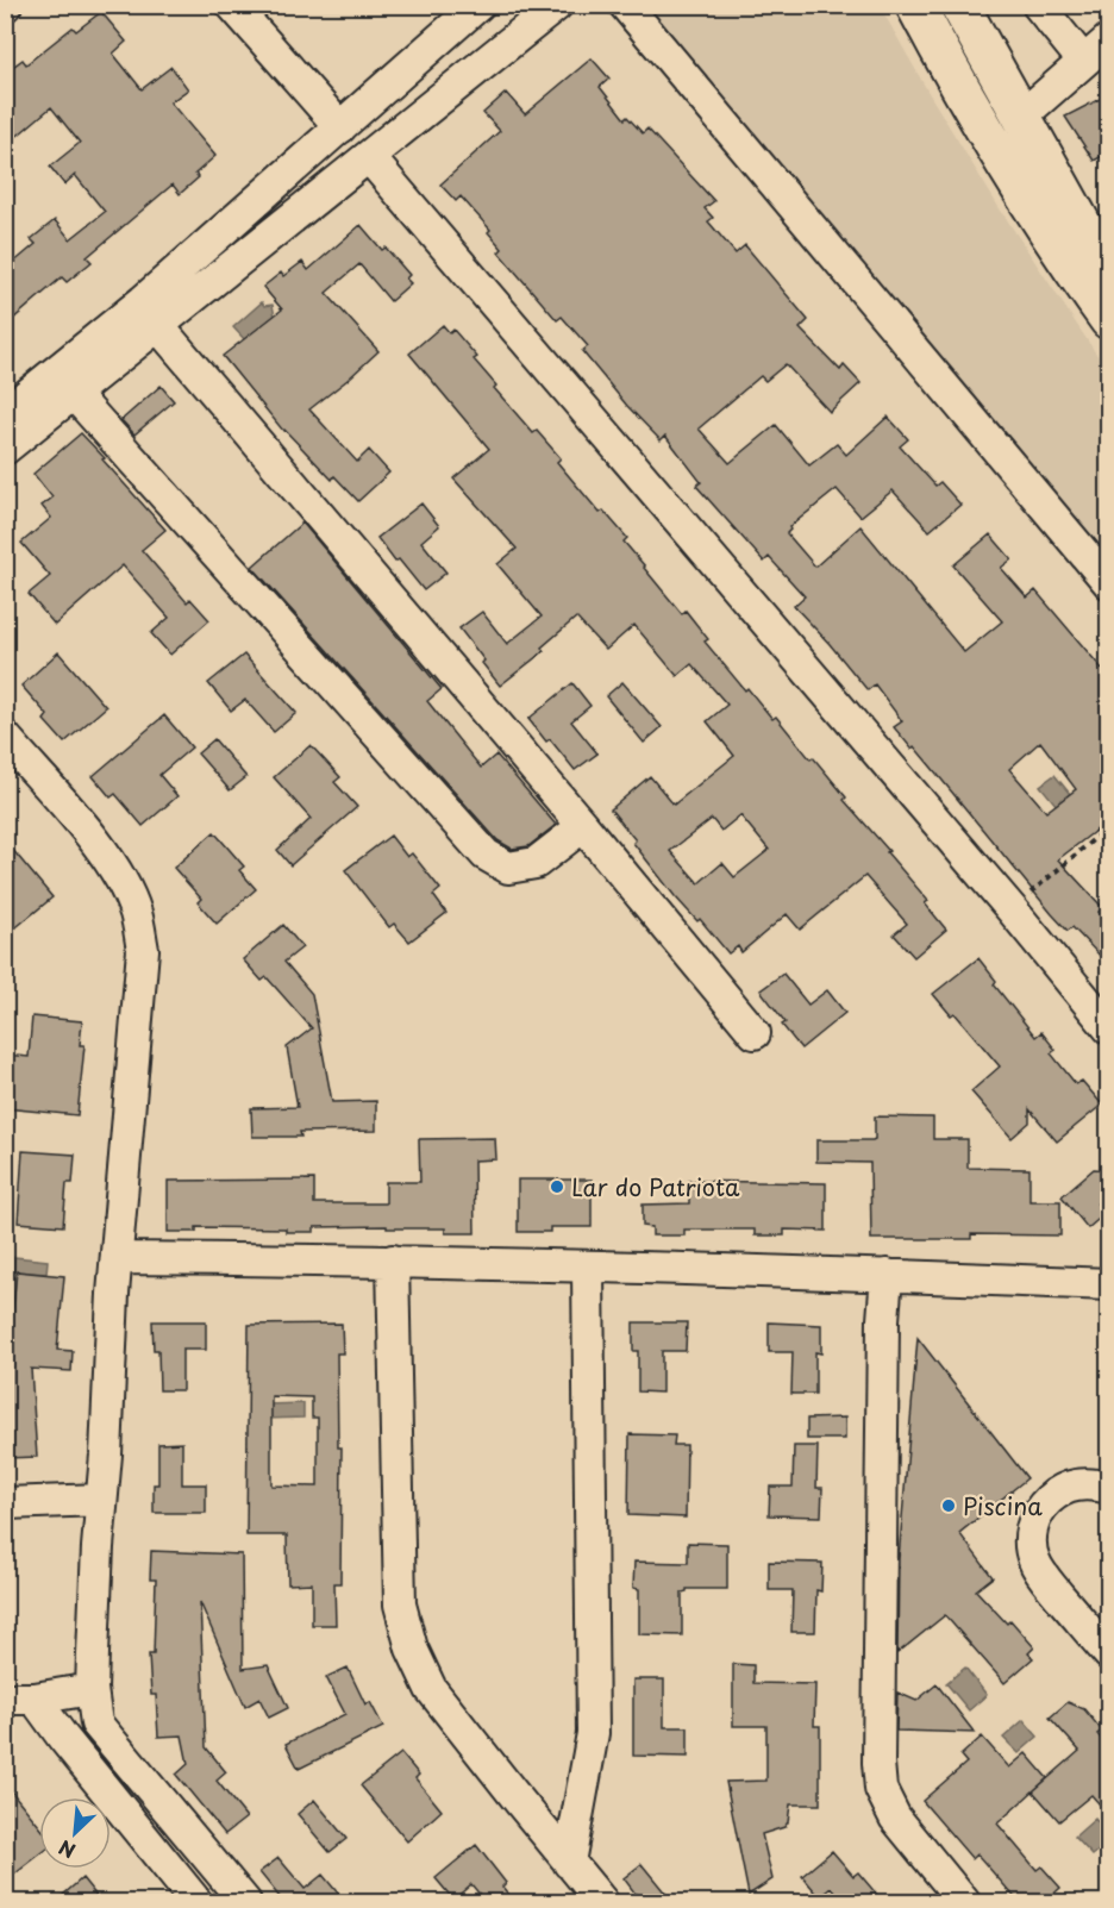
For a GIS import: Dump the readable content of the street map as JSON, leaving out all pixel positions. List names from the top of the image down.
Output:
{
  "places": ["Lar do Patriota", "Piscina"],
  "north": "bottom left"
}
